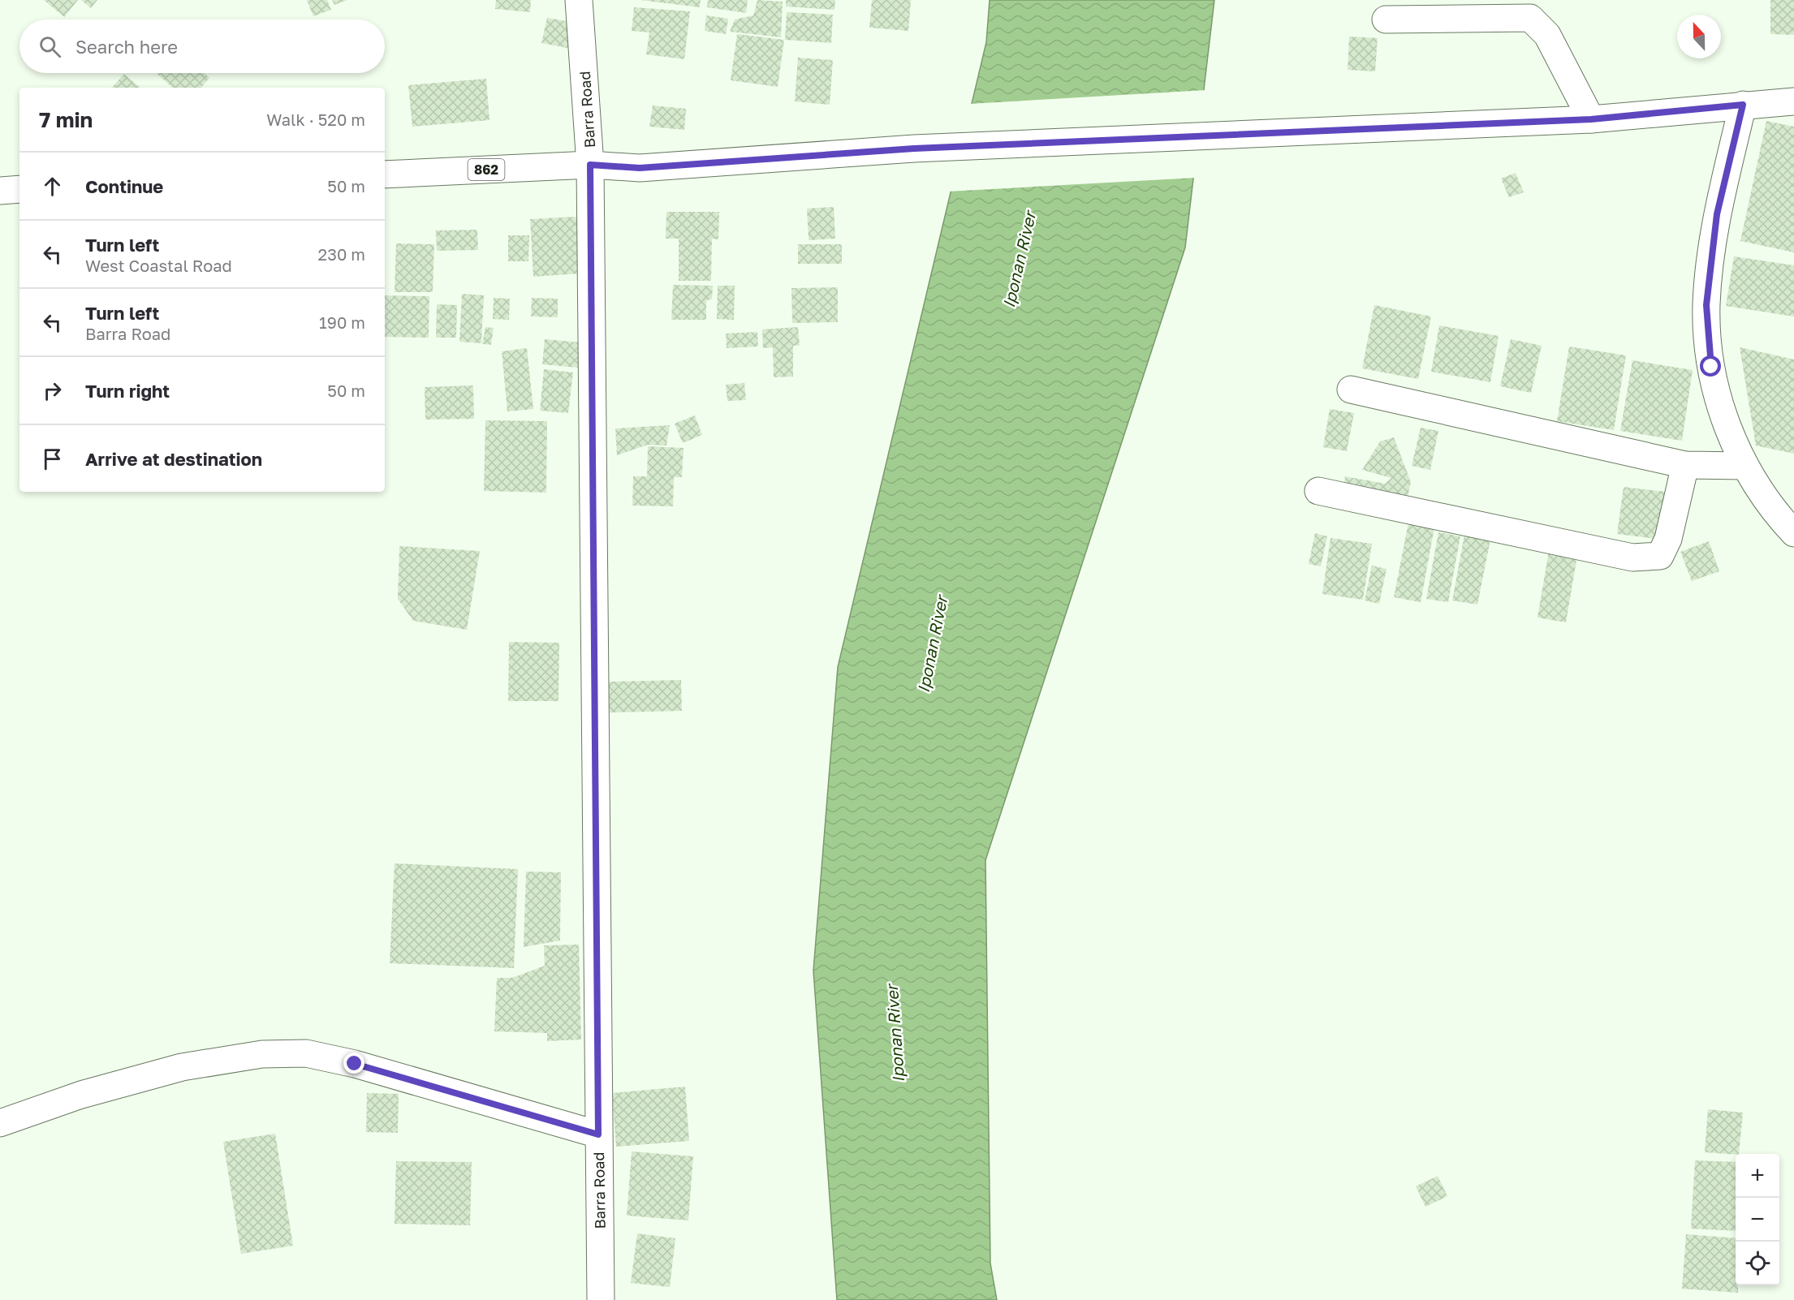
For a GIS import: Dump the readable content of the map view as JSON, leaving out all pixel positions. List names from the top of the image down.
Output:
{
  "streets": {
    "street": ["Barra Road", "862"]
  },
  "crossings": [
    ["Barra Road", "862"]
  ],
  "water": ["Iponan River"],
  "north": "top",
  "page": {
    "search": "Search here",
    "heading": ["7 min", "Walk · 520 m"],
    "list": [
      ["Continue", "50 m"],
      ["Turn left", "West Coastal Road", "230 m"],
      ["Turn left", "Barra Road", "190 m"],
      ["Turn right", "50 m"],
      "Arrive at destination"
    ],
    "map_buttons": ["+", "−"]
  }
}
